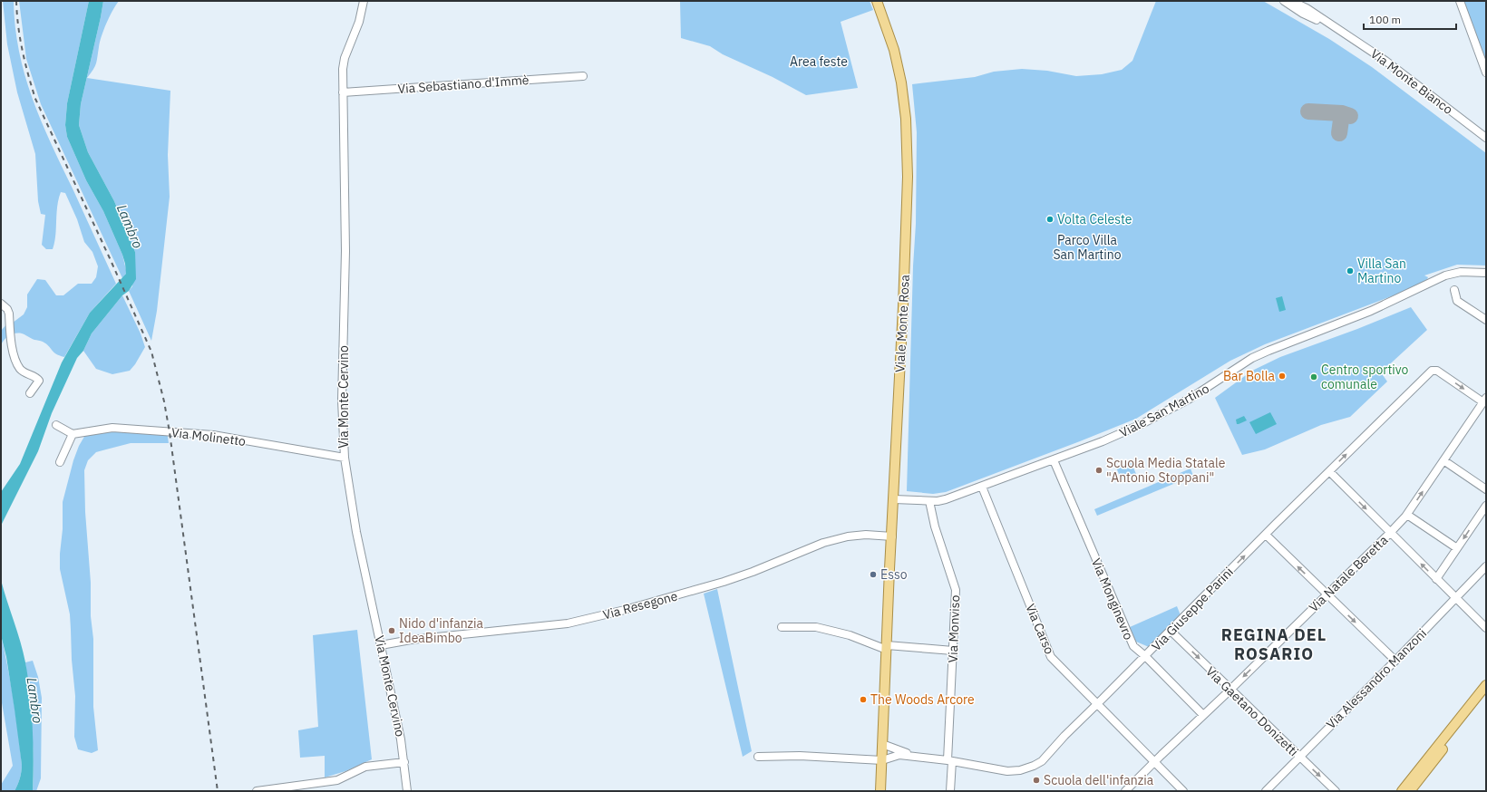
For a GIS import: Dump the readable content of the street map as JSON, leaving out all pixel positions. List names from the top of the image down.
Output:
{
  "streets": {
    "main road": ["Viale Monte Rosa"],
    "street": [
      "Via Monte Bianco",
      "Via Sebastiano d'Immè",
      "Via Monte Cervino",
      "Viale San Martino",
      "Via Molinetto",
      "Via Natale Beretta",
      "Via Monginevro",
      "Via Resegone",
      "Via Giuseppe Parini",
      "Via Monviso",
      "Via Carso",
      "Via Alessandro Manzoni",
      "Via Gaetano Donizetti"
    ]
  },
  "crossings": [
    ["Via Sebastiano d'Immè", "Via Monte Cervino"],
    ["Viale Monte Rosa", "Viale San Martino"],
    ["Viale Monte Rosa", "Via Resegone"],
    ["Viale Monte Rosa", "Via Giuseppe Parini"],
    ["Via Monte Cervino", "Via Molinetto"],
    ["Via Monte Cervino", "Via Resegone"],
    ["Viale San Martino", "Via Monginevro"],
    ["Viale San Martino", "Via Monviso"],
    ["Viale San Martino", "Via Carso"],
    ["Via Natale Beretta", "Via Monginevro"],
    ["Via Natale Beretta", "Via Giuseppe Parini"],
    ["Via Natale Beretta", "Via Carso"],
    ["Via Natale Beretta", "Via Gaetano Donizetti"],
    ["Via Monginevro", "Via Giuseppe Parini"],
    ["Via Giuseppe Parini", "Via Monviso"],
    ["Via Giuseppe Parini", "Via Carso"],
    ["Via Giuseppe Parini", "Via Gaetano Donizetti"],
    ["Via Alessandro Manzoni", "Via Gaetano Donizetti"]
  ],
  "one_way": ["Via Giuseppe Parini", "Via Gaetano Donizetti"],
  "districts": ["REGINA DEL ROSARIO"],
  "water": ["Lambro"],
  "parks": ["Area feste", "Parco Villa San Martino"],
  "places": [
    "Volta Celeste",
    "Villa San Martino",
    "Bar Bolla",
    "Centro sportivo comunale",
    "Scuola Media Statale \"Antonio Stoppani\"",
    "Esso",
    "Nido d'infanzia IdeaBimbo",
    "The Woods Arcore",
    "Scuola dell'infanzia"
  ],
  "scale_bar": "100 m"
}
